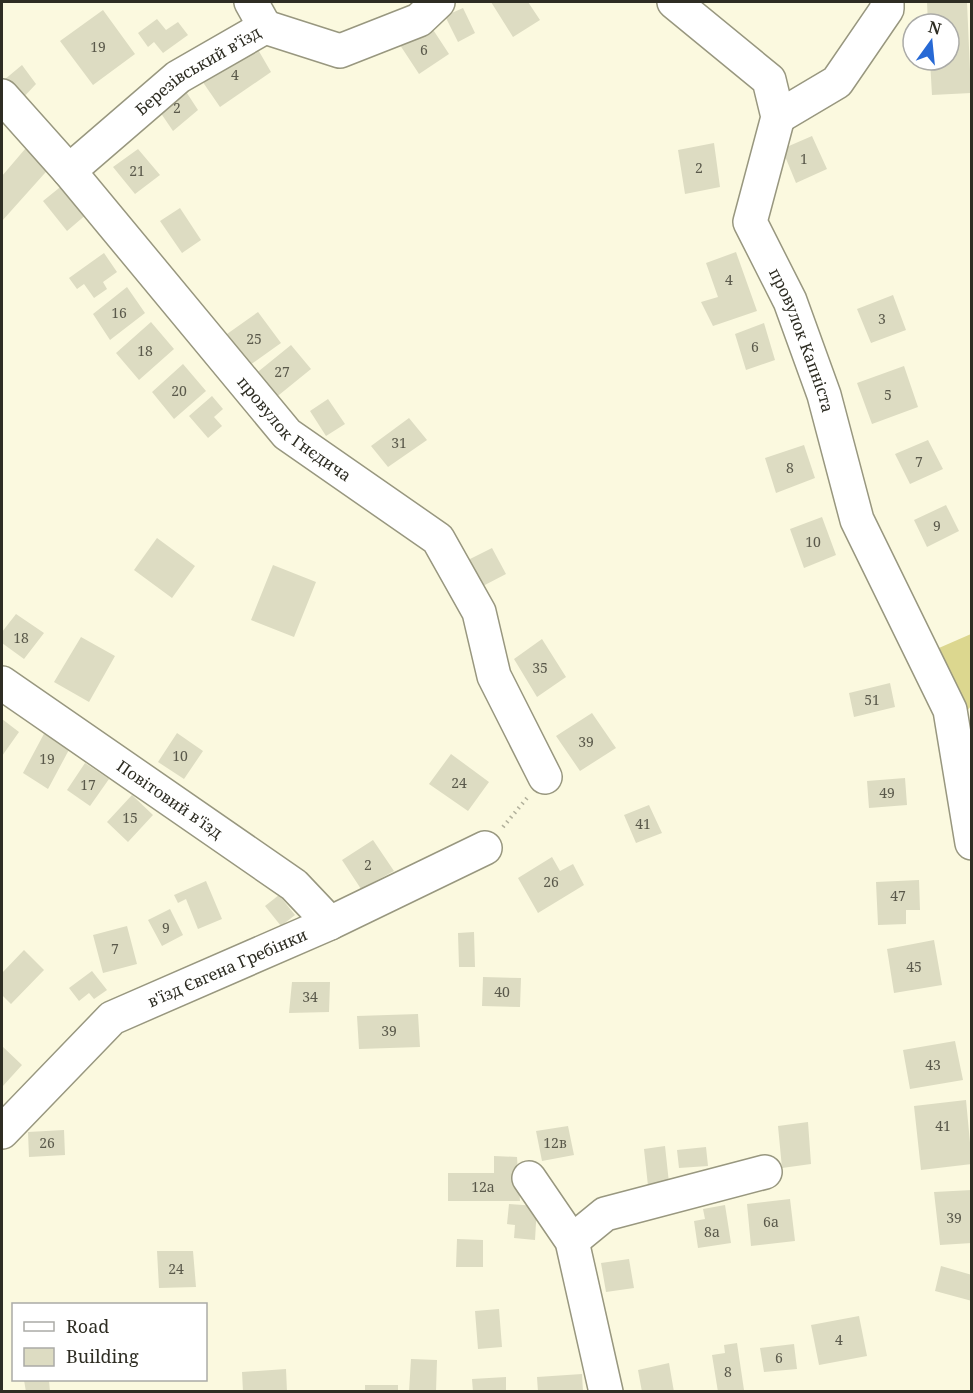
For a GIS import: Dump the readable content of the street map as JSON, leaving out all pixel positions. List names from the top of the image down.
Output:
{
  "streets": {
    "street": [
      "Березівський в’їзд",
      "провулок Капніста",
      "провулок Гнєдича",
      "Повітовий в'їзд",
      "в'їзд Євгена Гребінки"
    ]
  },
  "crossings": [
    ["Березівський в’їзд", "провулок Гнєдича"],
    ["Повітовий в'їзд", "в'їзд Євгена Гребінки"]
  ],
  "house_numbers": [
    "19",
    "6",
    "4",
    "2",
    "1",
    "2",
    "21",
    "4",
    "16",
    "3",
    "25",
    "6",
    "18",
    "27",
    "20",
    "5",
    "31",
    "7",
    "8",
    "9",
    "10",
    "18",
    "35",
    "51",
    "39",
    "10",
    "19",
    "24",
    "17",
    "49",
    "15",
    "41",
    "2",
    "26",
    "47",
    "9",
    "7",
    "45",
    "40",
    "34",
    "39",
    "43",
    "41",
    "26",
    "12в",
    "12а",
    "39",
    "6а",
    "8а",
    "24",
    "4",
    "6",
    "8"
  ],
  "legend": ["Road", "Building"],
  "north": "top"
}
